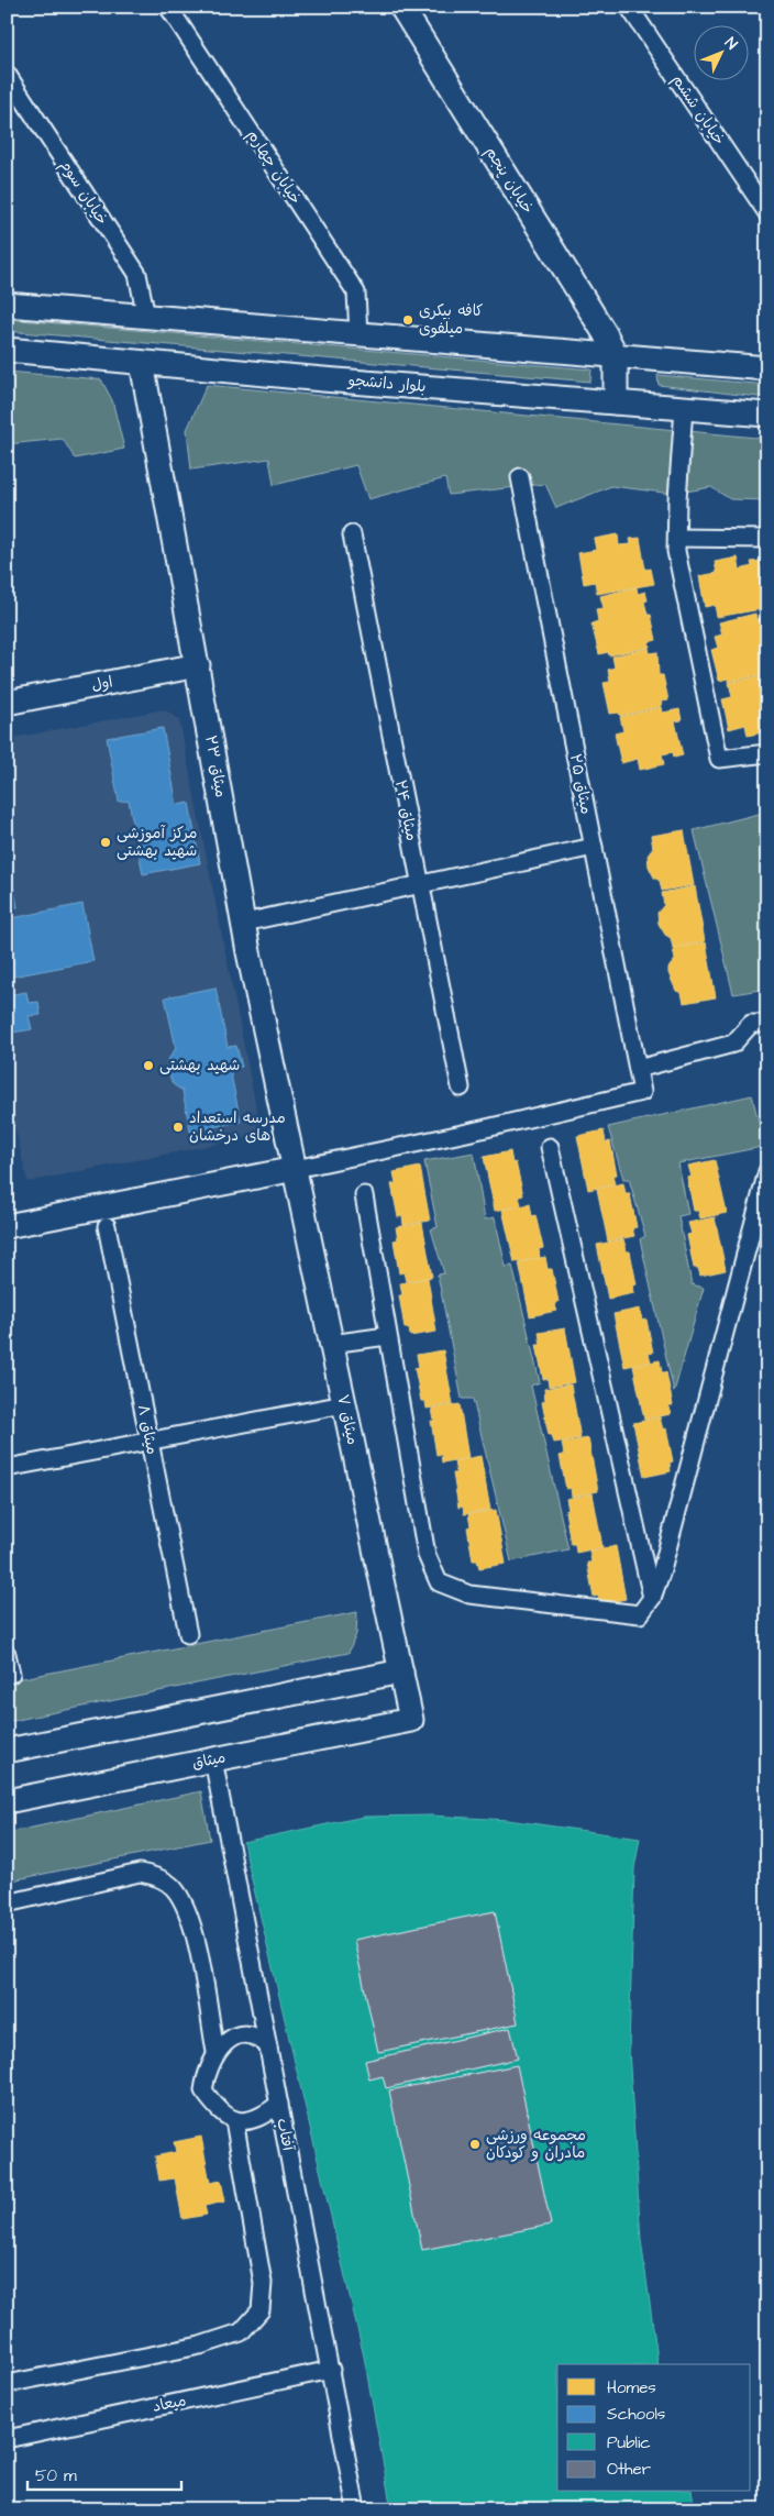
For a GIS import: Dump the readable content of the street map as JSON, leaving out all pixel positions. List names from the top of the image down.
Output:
{
  "streets": {
    "main road": [
      "خیابان پنجم",
      "بلوار دانشجو",
      "اول",
      "میثاق ۲۳",
      "میثاق ۷",
      "میثاق"
    ],
    "street": [
      "خیابان ششم",
      "خیابان چهارم",
      "خیابان سوم",
      "میثاق ۲۵",
      "میثاق ۲۴",
      "میثاق ۸",
      "آفتاب",
      "میعاد"
    ]
  },
  "crossings": [
    ["بلوار دانشجو", "میثاق ۲۳"],
    ["اول", "میثاق ۲۳"],
    ["میثاق ۲۳", "میثاق ۲۵"],
    ["میثاق ۲۳", "میثاق ۷"],
    ["میثاق ۲۵", "میثاق ۷"],
    ["میثاق ۷", "میثاق"],
    ["میثاق", "آفتاب"],
    ["آفتاب", "میعاد"]
  ],
  "places": [
    "کافه بیکری میلفوی",
    "مرکز آموزشی شهید بهشتی",
    "شهید بهشتی",
    "مدرسه استعداد های درخشان",
    "مجموعه ورزشی مادران و کودکان"
  ],
  "legend": [
    "Homes",
    "Schools",
    "Public",
    "Other"
  ],
  "scale_bar": "50 m",
  "north": "top right"
}
